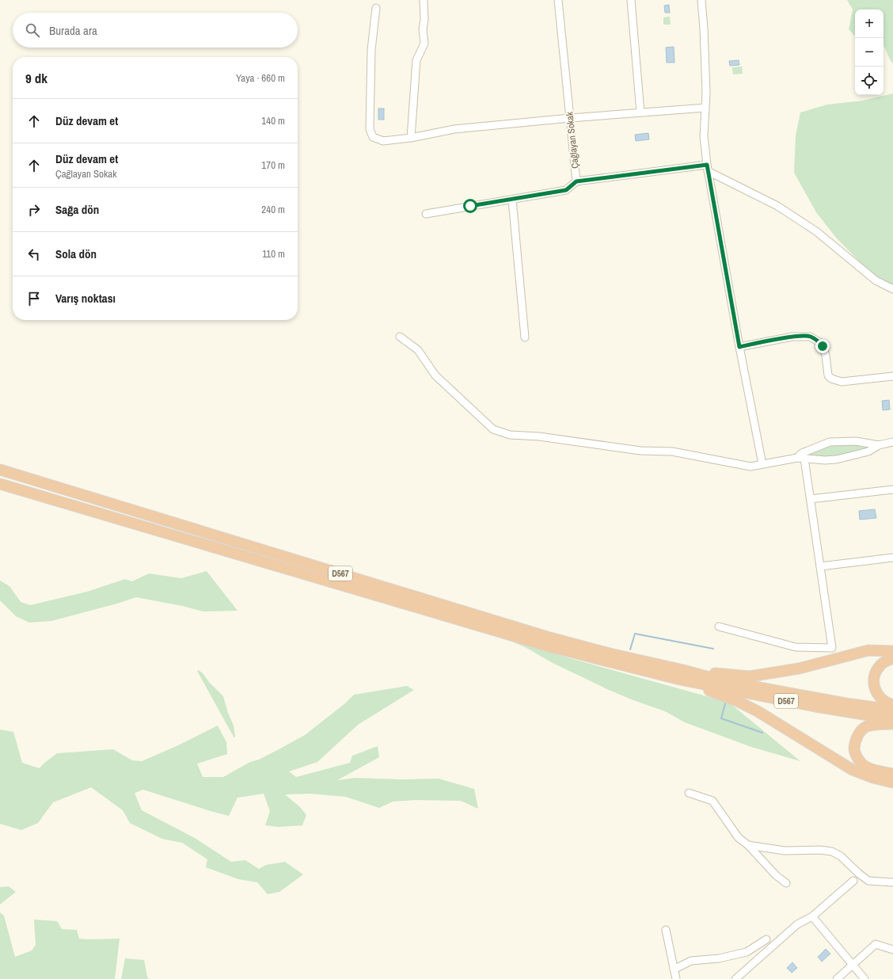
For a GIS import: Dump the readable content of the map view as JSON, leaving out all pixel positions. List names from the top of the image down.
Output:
{
  "streets": {
    "highway": ["D567"],
    "street": ["Çağlayan Sokak"]
  },
  "page": {
    "map_buttons": ["+", "−"],
    "search": "Burada ara",
    "heading": ["9 dk", "Yaya · 660 m"],
    "list": [
      ["Düz devam et", "140 m"],
      ["Düz devam et", "Çağlayan Sokak", "170 m"],
      ["Sağa dön", "240 m"],
      ["Sola dön", "110 m"],
      "Varış noktası"
    ]
  }
}
